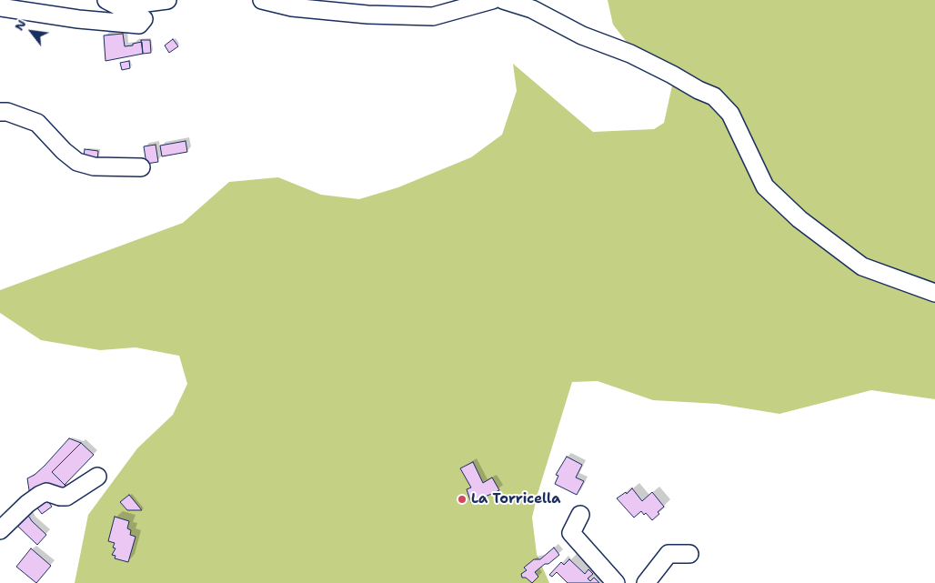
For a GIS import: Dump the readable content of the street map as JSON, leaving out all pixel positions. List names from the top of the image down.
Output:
{
  "places": ["La Torricella"],
  "north": "top left"
}
